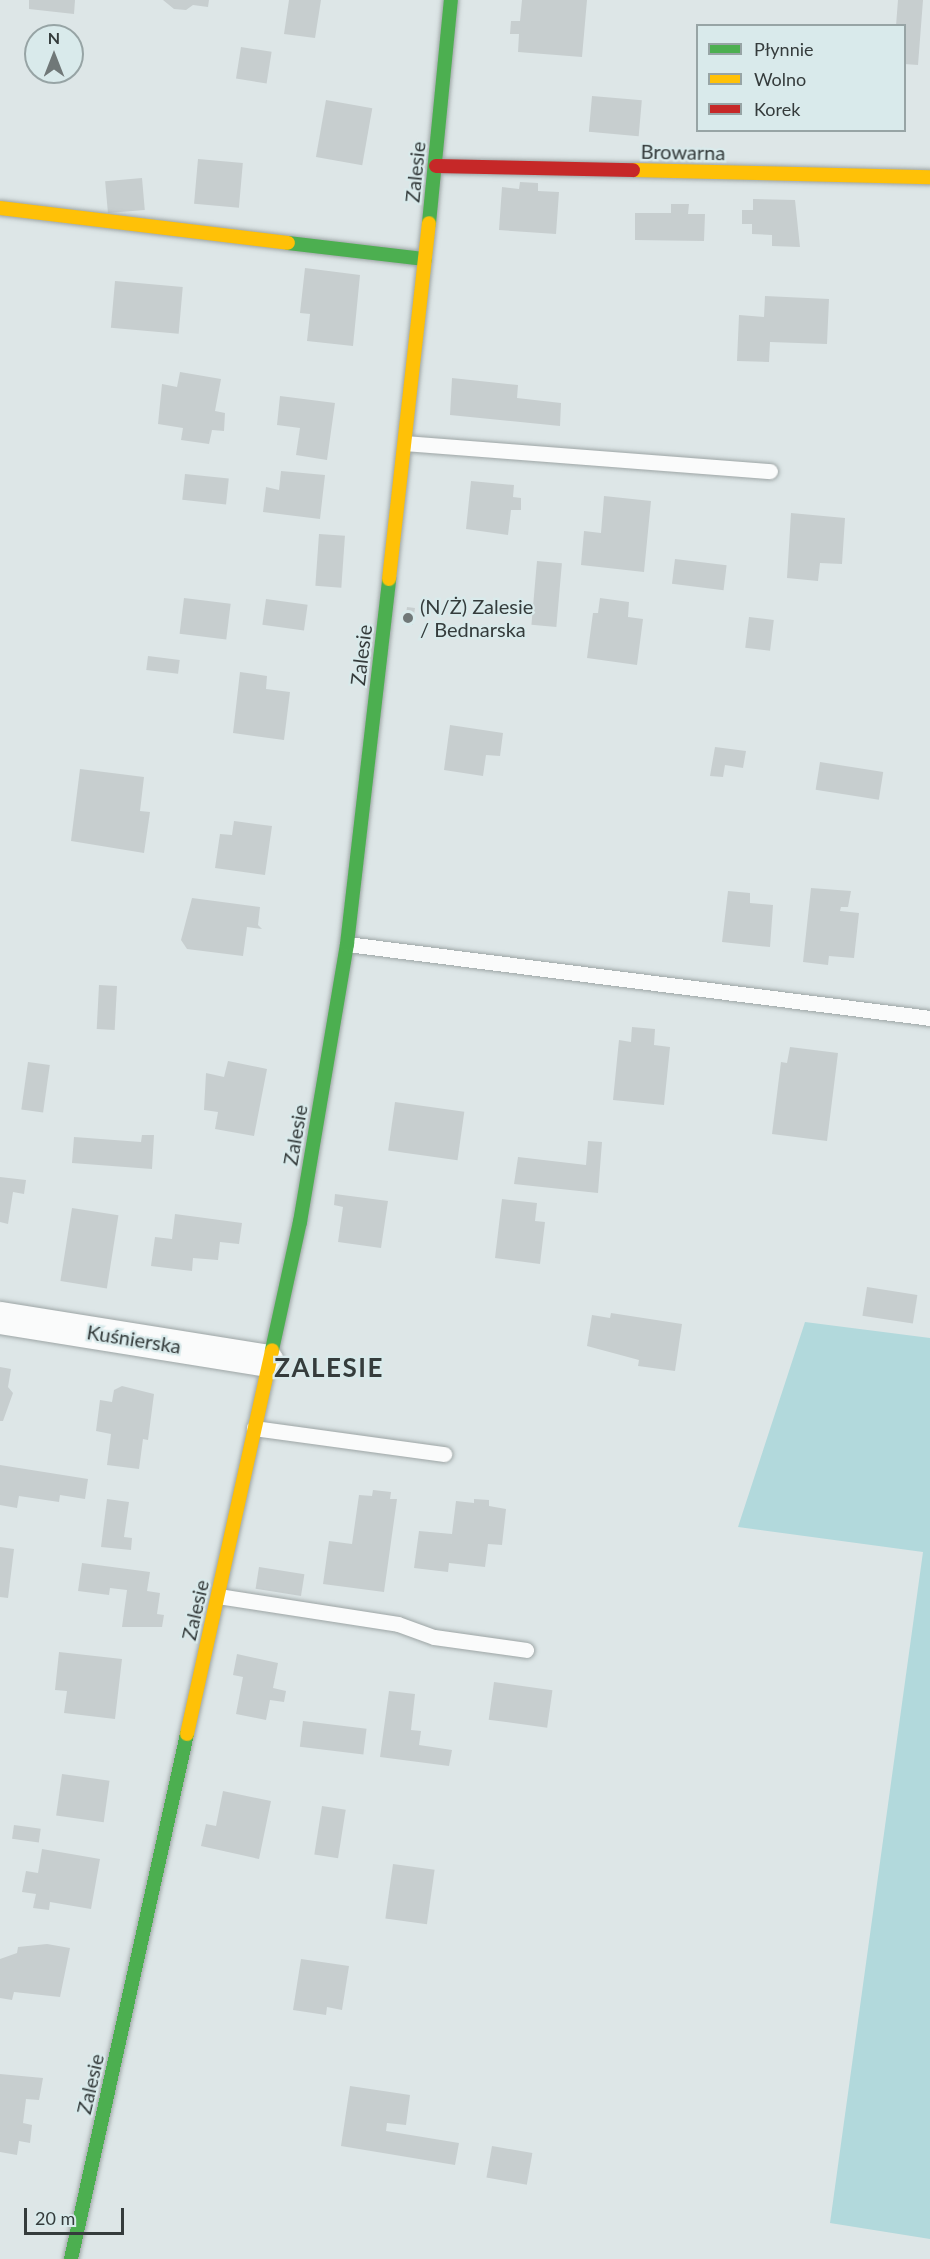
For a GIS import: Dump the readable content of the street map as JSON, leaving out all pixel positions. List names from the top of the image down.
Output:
{
  "streets": {
    "street": ["Browarna", "Zalesie", "Kuśnierska"]
  },
  "crossings": [
    ["Browarna", "Zalesie"],
    ["Zalesie", "Kuśnierska"]
  ],
  "districts": ["ZALESIE"],
  "places": ["(N/Ż) Zalesie / Bednarska"],
  "legend": ["Płynnie", "Wolno", "Korek"],
  "scale_bar": "20 m",
  "north": "top"
}
